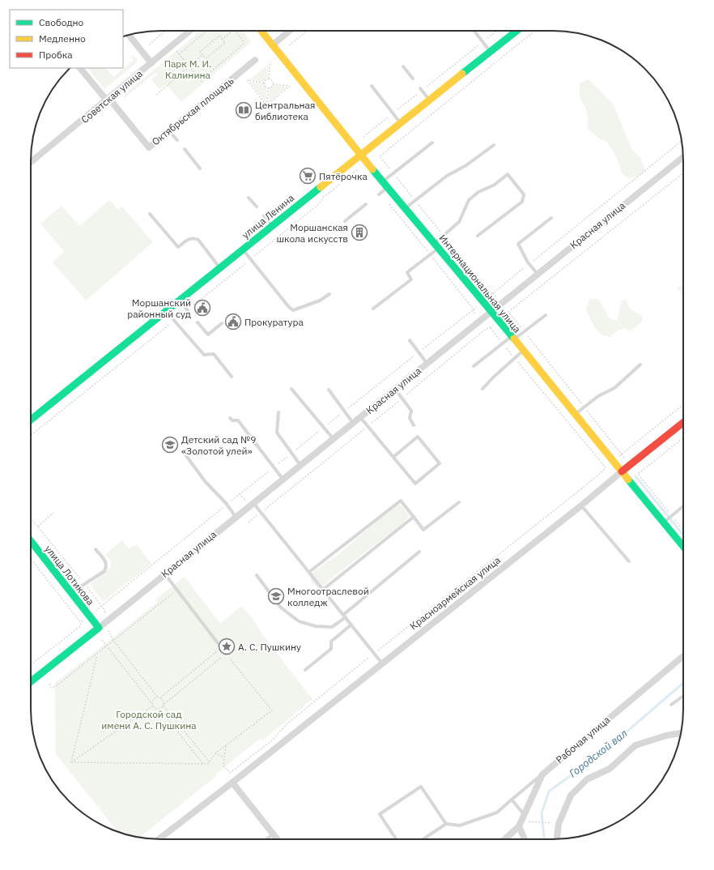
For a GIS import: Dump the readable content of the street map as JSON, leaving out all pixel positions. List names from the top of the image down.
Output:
{
  "streets": {
    "main road": [
      "улица Ленина",
      "Интернациональная улица",
      "улица Лотикова",
      "Красноармейская улица"
    ],
    "street": [
      "Советская улица",
      "Октябрьская площадь",
      "Красная улица",
      "Рабочая улица"
    ]
  },
  "crossings": [
    ["Советская улица", "Октябрьская площадь"],
    ["улица Ленина", "Интернациональная улица"],
    ["Красная улица", "Интернациональная улица"],
    ["Красная улица", "улица Лотикова"],
    ["Интернациональная улица", "Красноармейская улица"]
  ],
  "water": ["Городской вал"],
  "parks": ["Парк М. И. Калинина", "Городской сад имени А. С. Пушкина"],
  "places": {
    "library": ["Центральная библиотека"],
    "supermarket": ["Пятёрочка"],
    "building": ["Моршанская школа искусств"],
    "public building": ["Моршанский районный суд", "Прокуратура"],
    "school or university": ["Детский сад №9 «Золотой улей»", "Многоотраслевой колледж"],
    "place": ["А. С. Пушкину"]
  },
  "legend": ["Свободно", "Медленно", "Пробка"]
}
